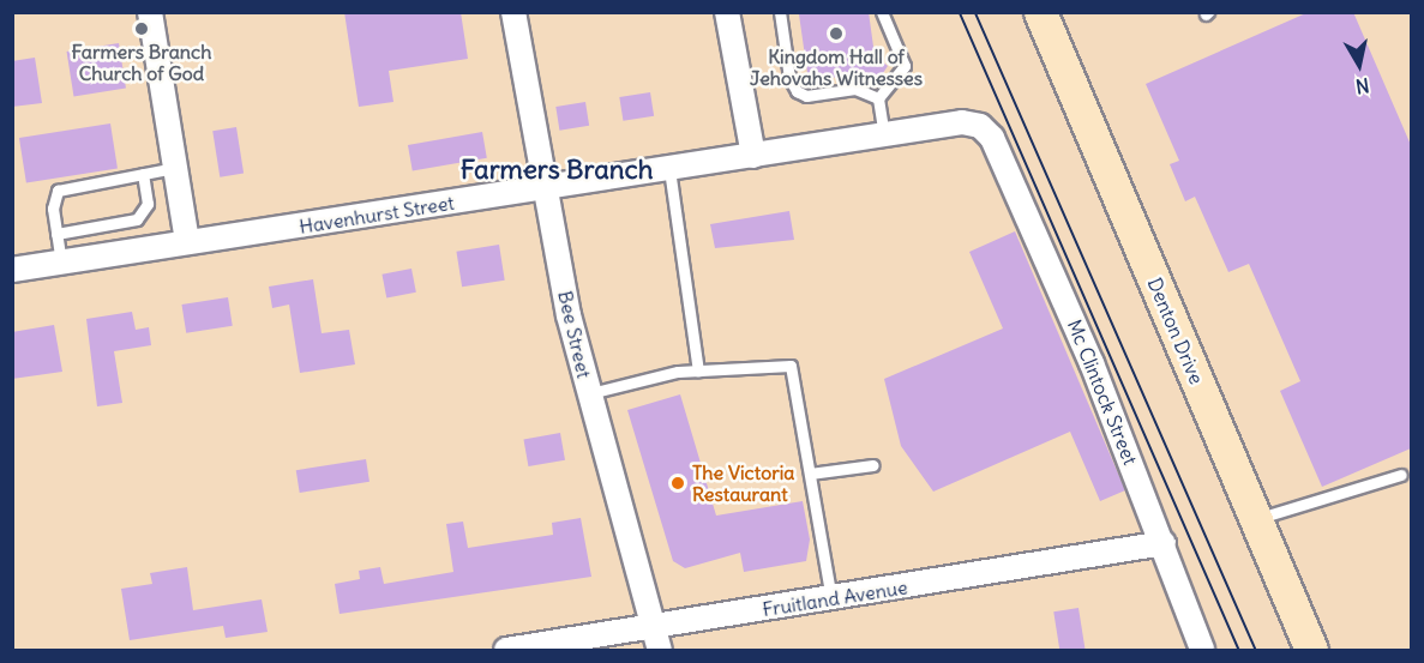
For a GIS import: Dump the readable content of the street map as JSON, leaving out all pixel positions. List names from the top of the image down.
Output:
{
  "streets": {
    "street": [
      "Havenhurst Street",
      "Denton Drive",
      "Bee Street",
      "Mc Clintock Street",
      "Fruitland Avenue"
    ]
  },
  "crossings": [
    ["Havenhurst Street", "Bee Street"],
    ["Havenhurst Street", "Mc Clintock Street"],
    ["Bee Street", "Fruitland Avenue"],
    ["Mc Clintock Street", "Fruitland Avenue"]
  ],
  "districts": ["Farmers Branch"],
  "places": ["Farmers Branch Church of God", "Kingdom Hall of Jehovahs Witnesses", "The Victoria Restaurant"],
  "north": "bottom"
}
